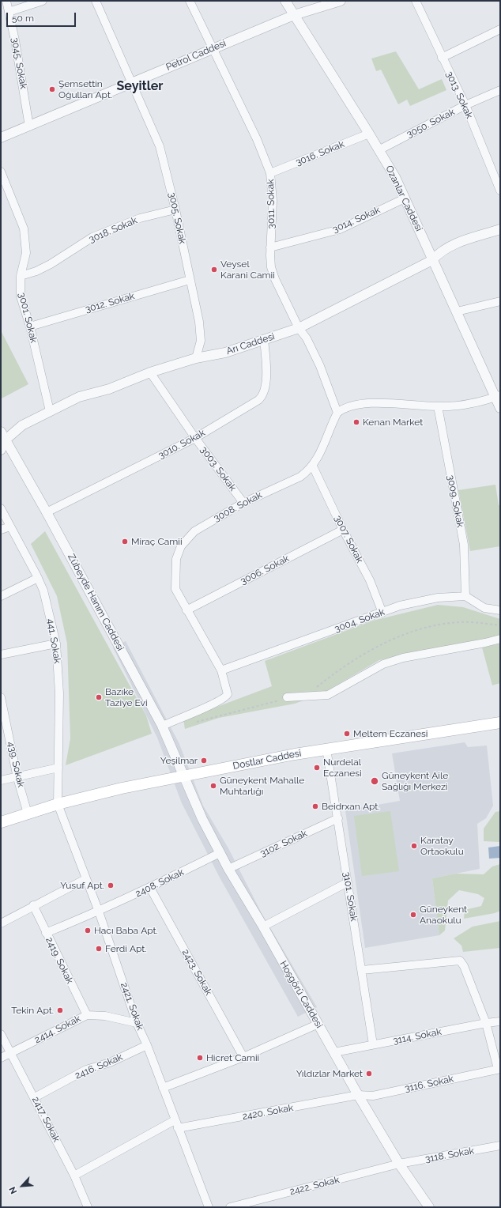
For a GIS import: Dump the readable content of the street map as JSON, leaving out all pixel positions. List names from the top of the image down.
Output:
{
  "streets": {
    "main road": ["Dostlar Caddesi"],
    "street": [
      "Petrol Caddesi",
      "3045. Sokak",
      "3013. Sokak",
      "3050. Sokak",
      "3016. Sokak",
      "Ozanlar Caddesi",
      "3011. Sokak",
      "3005. Sokak",
      "3014. Sokak",
      "3018. Sokak",
      "3012. Sokak",
      "3001. Sokak",
      "Arı Caddesi",
      "3010. Sokak",
      "3003. Sokak",
      "3009. Sokak",
      "3008. Sokak",
      "3007. Sokak",
      "3006. Sokak",
      "Zübeyde Hanım Caddesi",
      "3004. Sokak",
      "441. Sokak",
      "439. Sokak",
      "3102. Sokak",
      "2408. Sokak",
      "3101. Sokak",
      "2419. Sokak",
      "2423. Sokak",
      "Hoşgörü Caddesi",
      "2421. Sokak",
      "2414. Sokak",
      "3114. Sokak",
      "2416. Sokak",
      "3116. Sokak",
      "2420. Sokak",
      "2417. Sokak",
      "3118. Sokak",
      "2422. Sokak"
    ]
  },
  "crossings": [
    ["Petrol Caddesi", "3045. Sokak"],
    ["Petrol Caddesi", "Ozanlar Caddesi"],
    ["Petrol Caddesi", "3011. Sokak"],
    ["Petrol Caddesi", "3005. Sokak"],
    ["3013. Sokak", "3050. Sokak"],
    ["3050. Sokak", "Ozanlar Caddesi"],
    ["3016. Sokak", "Ozanlar Caddesi"],
    ["3016. Sokak", "3011. Sokak"],
    ["Ozanlar Caddesi", "3014. Sokak"],
    ["Ozanlar Caddesi", "Arı Caddesi"],
    ["3011. Sokak", "3014. Sokak"],
    ["3011. Sokak", "Arı Caddesi"],
    ["3011. Sokak", "3008. Sokak"],
    ["3005. Sokak", "3018. Sokak"],
    ["3005. Sokak", "3012. Sokak"],
    ["3005. Sokak", "Arı Caddesi"],
    ["3018. Sokak", "3001. Sokak"],
    ["3012. Sokak", "3001. Sokak"],
    ["3001. Sokak", "Arı Caddesi"],
    ["Arı Caddesi", "3010. Sokak"],
    ["Arı Caddesi", "3003. Sokak"],
    ["Arı Caddesi", "Zübeyde Hanım Caddesi"],
    ["3010. Sokak", "3003. Sokak"],
    ["3010. Sokak", "Zübeyde Hanım Caddesi"],
    ["3003. Sokak", "3008. Sokak"],
    ["3009. Sokak", "3004. Sokak"],
    ["3008. Sokak", "3007. Sokak"],
    ["3008. Sokak", "3006. Sokak"],
    ["3008. Sokak", "Zübeyde Hanım Caddesi"],
    ["3008. Sokak", "3004. Sokak"],
    ["3007. Sokak", "3006. Sokak"],
    ["3007. Sokak", "3004. Sokak"],
    ["Zübeyde Hanım Caddesi", "Dostlar Caddesi"],
    ["Zübeyde Hanım Caddesi", "Hoşgörü Caddesi"],
    ["441. Sokak", "Dostlar Caddesi"],
    ["441. Sokak", "2421. Sokak"],
    ["Dostlar Caddesi", "439. Sokak"],
    ["Dostlar Caddesi", "3101. Sokak"],
    ["Dostlar Caddesi", "Hoşgörü Caddesi"],
    ["Dostlar Caddesi", "2421. Sokak"],
    ["3102. Sokak", "3101. Sokak"],
    ["3102. Sokak", "Hoşgörü Caddesi"],
    ["2408. Sokak", "2419. Sokak"],
    ["2408. Sokak", "2423. Sokak"],
    ["2408. Sokak", "Hoşgörü Caddesi"],
    ["2408. Sokak", "2421. Sokak"],
    ["3101. Sokak", "3114. Sokak"],
    ["2419. Sokak", "2414. Sokak"],
    ["Hoşgörü Caddesi", "3114. Sokak"],
    ["Hoşgörü Caddesi", "3116. Sokak"],
    ["Hoşgörü Caddesi", "2420. Sokak"],
    ["Hoşgörü Caddesi", "3118. Sokak"],
    ["Hoşgörü Caddesi", "2422. Sokak"],
    ["2421. Sokak", "2414. Sokak"],
    ["2421. Sokak", "2416. Sokak"],
    ["2421. Sokak", "2420. Sokak"],
    ["2414. Sokak", "2417. Sokak"],
    ["2416. Sokak", "2417. Sokak"],
    ["3116. Sokak", "2420. Sokak"],
    ["2420. Sokak", "2417. Sokak"],
    ["3118. Sokak", "2422. Sokak"]
  ],
  "districts": ["Seyitler"],
  "places": [
    "Şemsettin Oğulları Apt.",
    "Veysel Karani Camii",
    "Kenan Market",
    "Miraç Camii",
    "Bazıke Taziye Evi",
    "Meltem Eczanesi",
    "Yeşilmar",
    "Nurdelal Eczanesi",
    "Güneykent Aile Sağlığı Merkezi",
    "Güneykent Mahalle Muhtarlığı",
    "Beidrxan Apt.",
    "Karatay Ortaokulu",
    "Yusuf Apt.",
    "Güneykent Anaokulu",
    "Hacı Baba Apt.",
    "Ferdi Apt.",
    "Tekin Apt.",
    "Hicret Camii",
    "Yıldızlar Market"
  ],
  "scale_bar": "50 m",
  "north": "bottom left"
}
